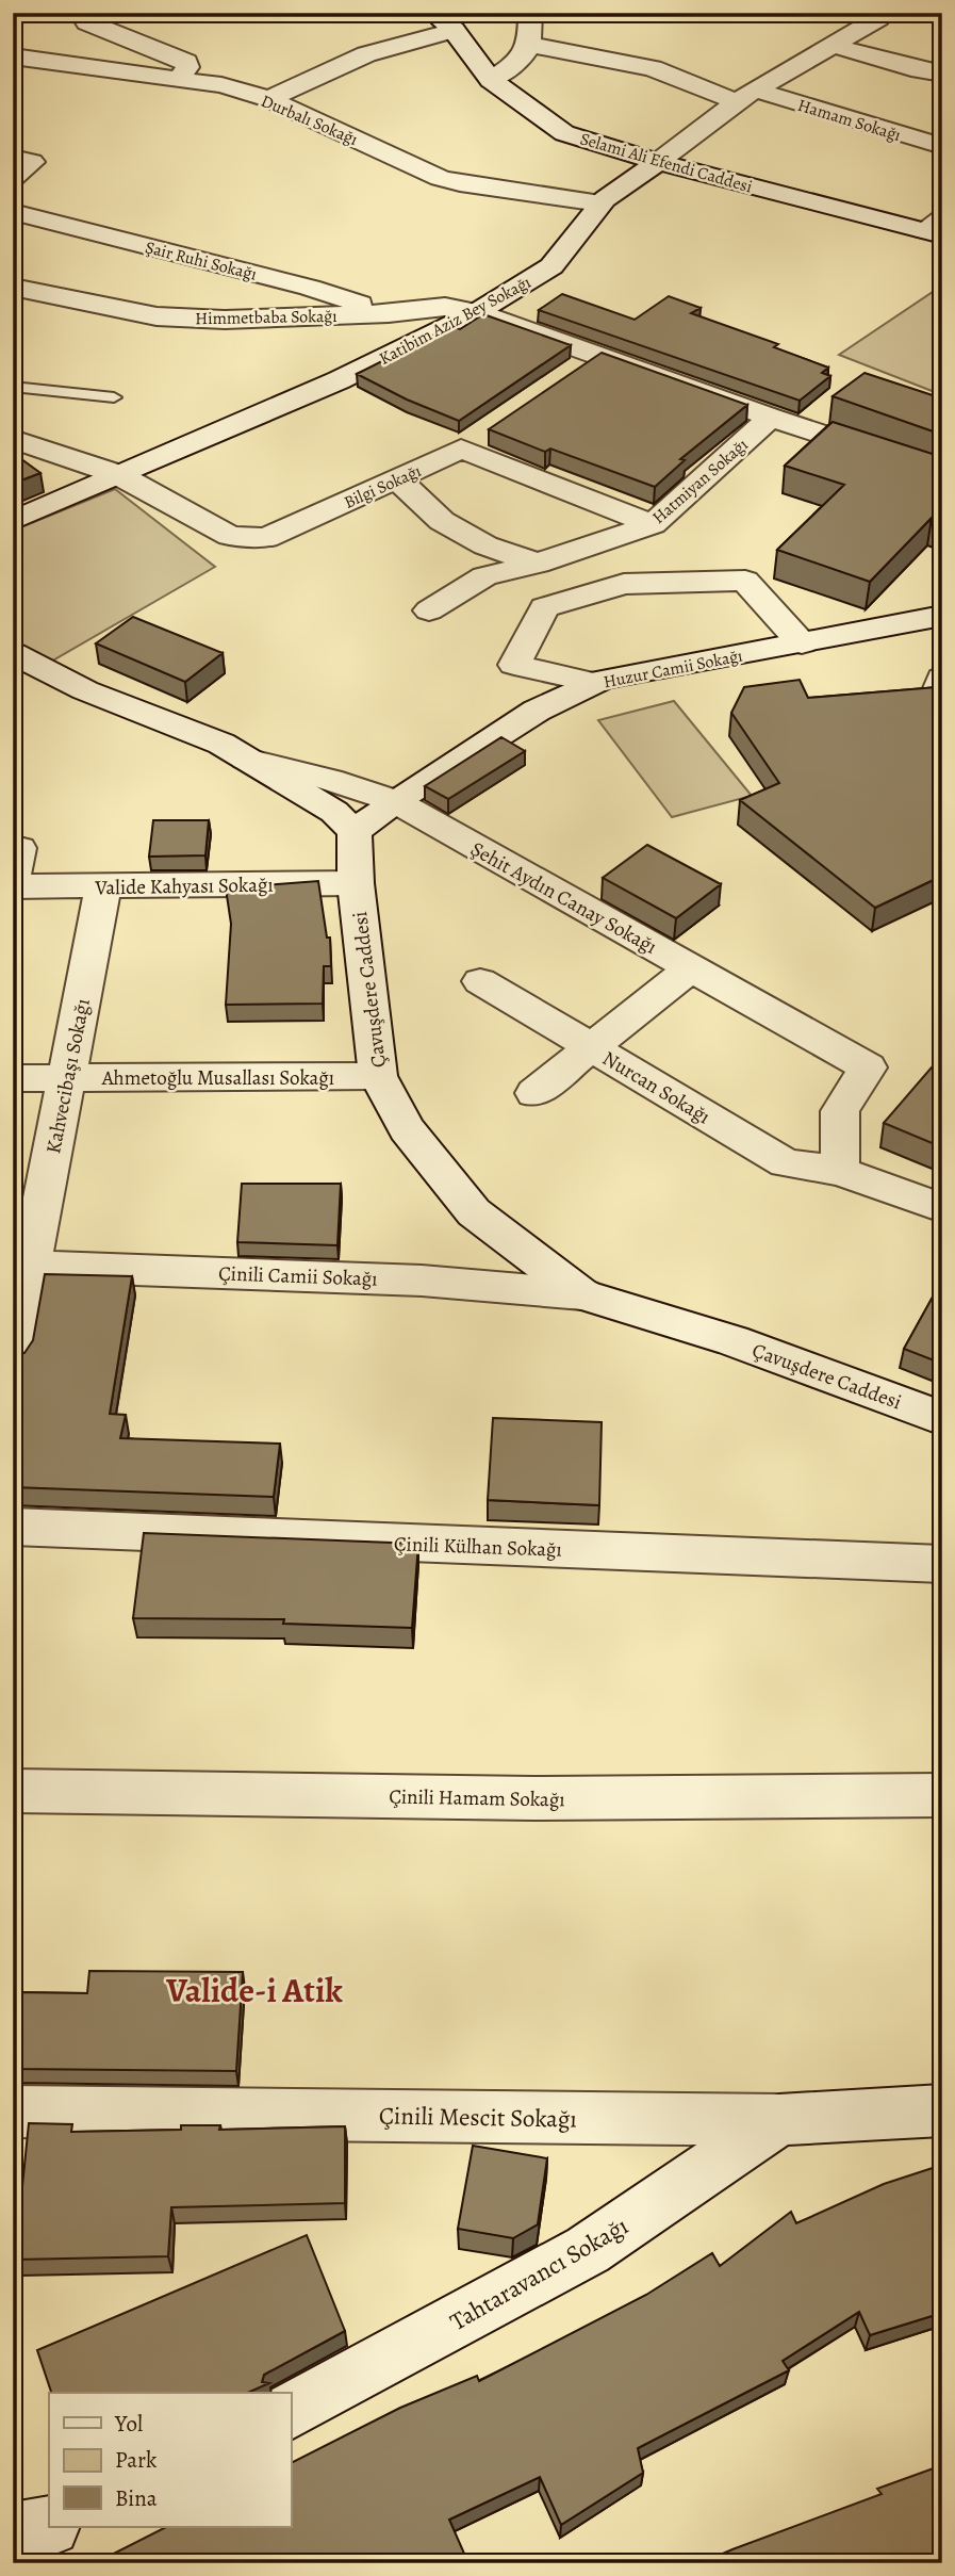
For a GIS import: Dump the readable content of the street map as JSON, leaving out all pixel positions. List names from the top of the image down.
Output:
{
  "streets": {
    "street": [
      "Durbalı Sokağı",
      "Hamam Sokağı",
      "Selami Ali Efendi Caddesi",
      "Şair Ruhi Sokağı",
      "Himmetbaba Sokağı",
      "Katibim Aziz Bey Sokağı",
      "Hatmiyan Sokağı",
      "Bilgi Sokağı",
      "Huzur Camii Sokağı",
      "Valide Kahyası Sokağı",
      "Şehit Aydın Canay Sokağı",
      "Çavuşdere Caddesi",
      "Kahvecibaşı Sokağı",
      "Ahmetoğlu Musallası Sokağı",
      "Nurcan Sokağı",
      "Çinili Camii Sokağı",
      "Çinili Külhan Sokağı",
      "Çinili Hamam Sokağı",
      "Çinili Mescit Sokağı",
      "Tahtaravancı Sokağı"
    ]
  },
  "crossings": [
    ["Durbalı Sokağı", "Katibim Aziz Bey Sokağı"],
    ["Hamam Sokağı", "Katibim Aziz Bey Sokağı"],
    ["Selami Ali Efendi Caddesi", "Katibim Aziz Bey Sokağı"],
    ["Şair Ruhi Sokağı", "Himmetbaba Sokağı"],
    ["Himmetbaba Sokağı", "Katibim Aziz Bey Sokağı"],
    ["Himmetbaba Sokağı", "Hatmiyan Sokağı"],
    ["Katibim Aziz Bey Sokağı", "Bilgi Sokağı"],
    ["Huzur Camii Sokağı", "Şehit Aydın Canay Sokağı"],
    ["Huzur Camii Sokağı", "Çavuşdere Caddesi"],
    ["Valide Kahyası Sokağı", "Çavuşdere Caddesi"],
    ["Valide Kahyası Sokağı", "Kahvecibaşı Sokağı"],
    ["Şehit Aydın Canay Sokağı", "Nurcan Sokağı"],
    ["Çavuşdere Caddesi", "Ahmetoğlu Musallası Sokağı"],
    ["Çavuşdere Caddesi", "Çinili Camii Sokağı"],
    ["Kahvecibaşı Sokağı", "Ahmetoğlu Musallası Sokağı"],
    ["Kahvecibaşı Sokağı", "Çinili Camii Sokağı"],
    ["Çinili Mescit Sokağı", "Tahtaravancı Sokağı"]
  ],
  "districts": ["Valide-i Atik"],
  "legend": ["Yol", "Park", "Bina"]
}
